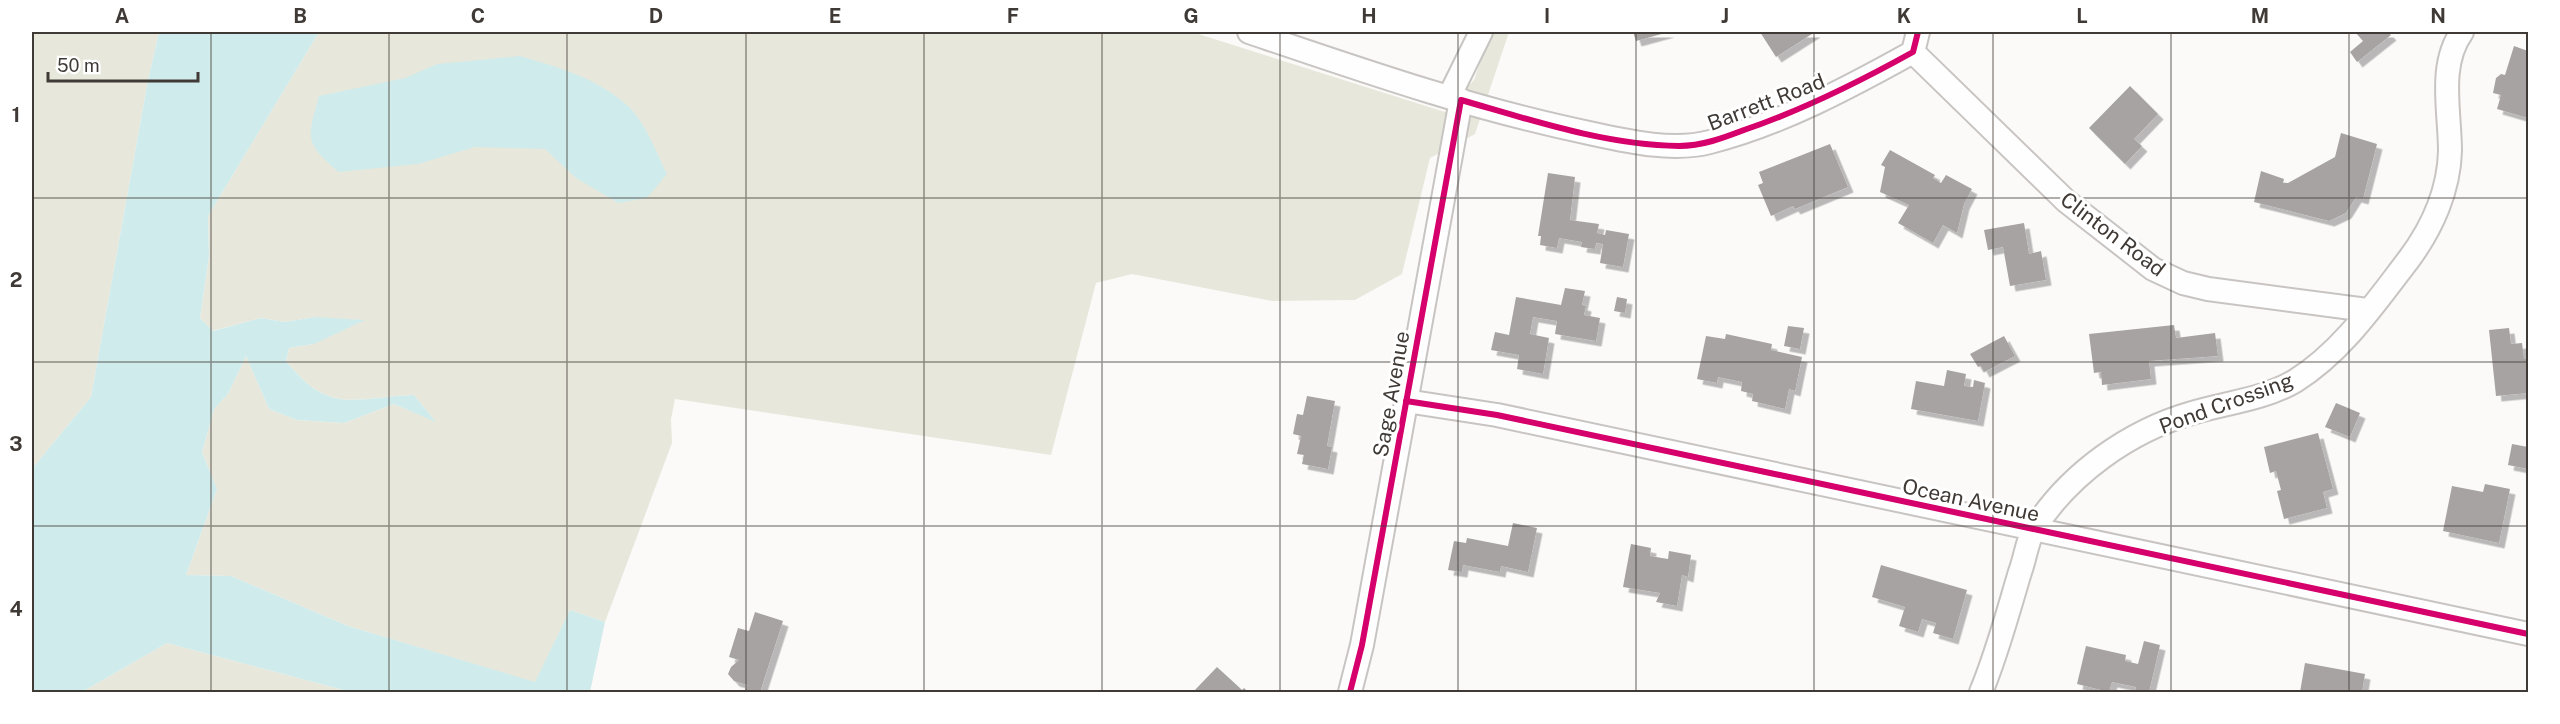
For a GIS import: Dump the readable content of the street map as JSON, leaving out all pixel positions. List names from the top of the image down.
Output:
{
  "streets": {
    "street": [
      "Barrett Road",
      "Clinton Road",
      "Sage Avenue",
      "Pond Crossing",
      "Ocean Avenue"
    ]
  },
  "crossings": [
    ["Barrett Road", "Clinton Road"],
    ["Barrett Road", "Sage Avenue"],
    ["Clinton Road", "Pond Crossing"],
    ["Sage Avenue", "Ocean Avenue"],
    ["Pond Crossing", "Ocean Avenue"]
  ],
  "scale_bar": "50 m",
  "grid": {
    "columns": [
      "A",
      "B",
      "C",
      "D",
      "E",
      "F",
      "G",
      "H",
      "I",
      "J",
      "K",
      "L",
      "M",
      "N"
    ],
    "rows": [
      "1",
      "2",
      "3",
      "4"
    ]
  }
}
